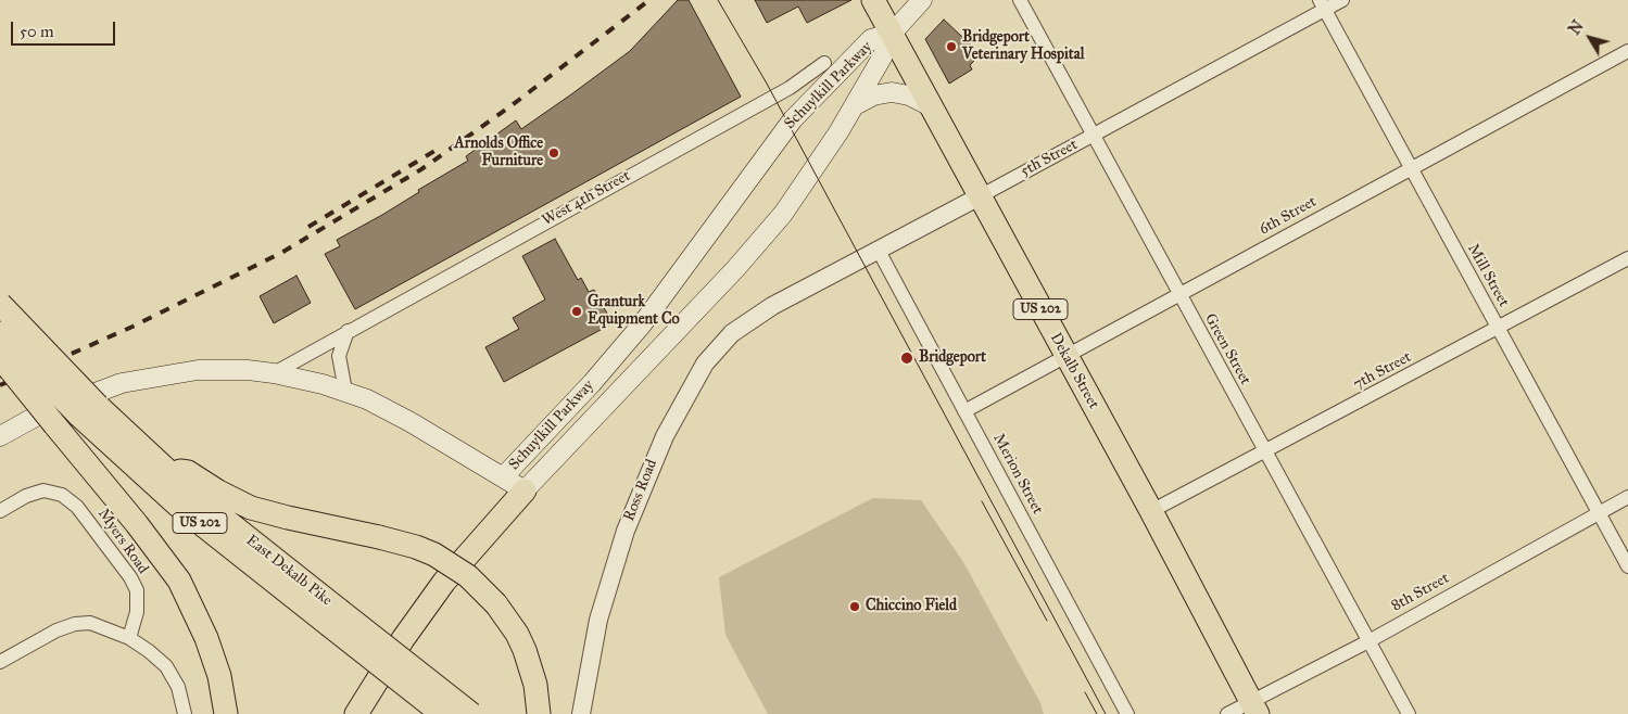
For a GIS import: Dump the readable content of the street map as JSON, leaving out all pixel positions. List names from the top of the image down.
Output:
{
  "streets": {
    "highway": ["US 202", "Dekalb Street", "East Dekalb Pike"],
    "main road": ["Schuylkill Parkway"],
    "street": [
      "5th Street",
      "West 4th Street",
      "6th Street",
      "Mill Street",
      "Green Street",
      "7th Street",
      "Merion Street",
      "Ross Road",
      "Myers Road",
      "8th Street"
    ]
  },
  "crossings": [
    ["Schuylkill Parkway", "Dekalb Street"],
    ["5th Street", "Mill Street"],
    ["5th Street", "Green Street"],
    ["5th Street", "Dekalb Street"],
    ["5th Street", "Merion Street"],
    ["5th Street", "Ross Road"],
    ["6th Street", "Mill Street"],
    ["6th Street", "Green Street"],
    ["6th Street", "Dekalb Street"],
    ["6th Street", "Merion Street"],
    ["Mill Street", "7th Street"],
    ["Mill Street", "8th Street"],
    ["Green Street", "7th Street"],
    ["Green Street", "8th Street"],
    ["Dekalb Street", "7th Street"],
    ["Dekalb Street", "8th Street"]
  ],
  "places": [
    "Bridgeport Veterinary Hospital",
    "Arnolds Office Furniture",
    "Granturk Equipment Co",
    "Bridgeport",
    "Chiccino Field"
  ],
  "scale_bar": "50 m",
  "north": "top left"
}
